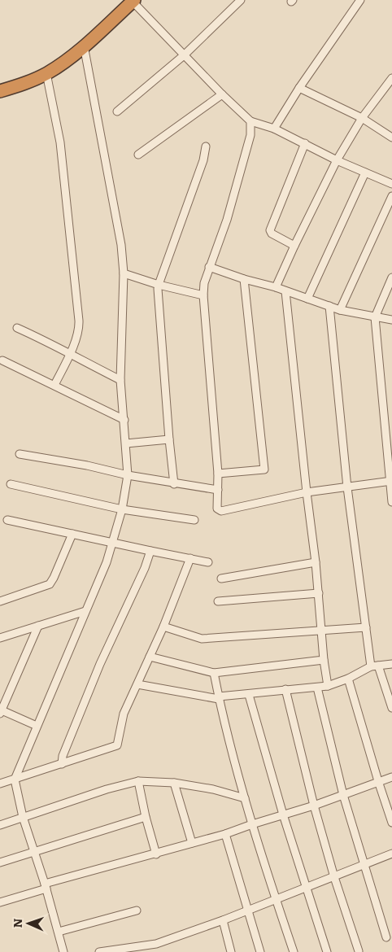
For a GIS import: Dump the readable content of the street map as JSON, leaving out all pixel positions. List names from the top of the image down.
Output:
{
  "north": "left"
}
